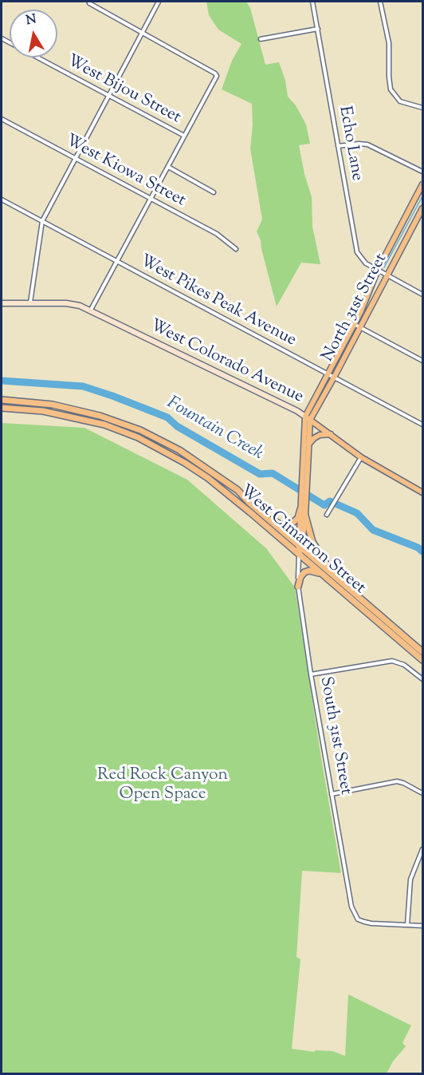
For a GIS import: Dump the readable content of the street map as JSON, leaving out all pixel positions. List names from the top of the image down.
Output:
{
  "streets": {
    "highway": ["West Cimarron Street"],
    "main road": ["North 31st Street", "West Colorado Avenue"],
    "street": [
      "West Bijou Street",
      "Echo Lane",
      "West Kiowa Street",
      "West Pikes Peak Avenue",
      "South 31st Street"
    ]
  },
  "crossings": [
    ["Echo Lane", "North 31st Street"],
    ["West Pikes Peak Avenue", "North 31st Street"],
    ["North 31st Street", "West Colorado Avenue"],
    ["West Cimarron Street", "South 31st Street"]
  ],
  "water": ["Fountain Creek"],
  "parks": ["Red Rock Canyon Open Space"],
  "north": "top"
}
